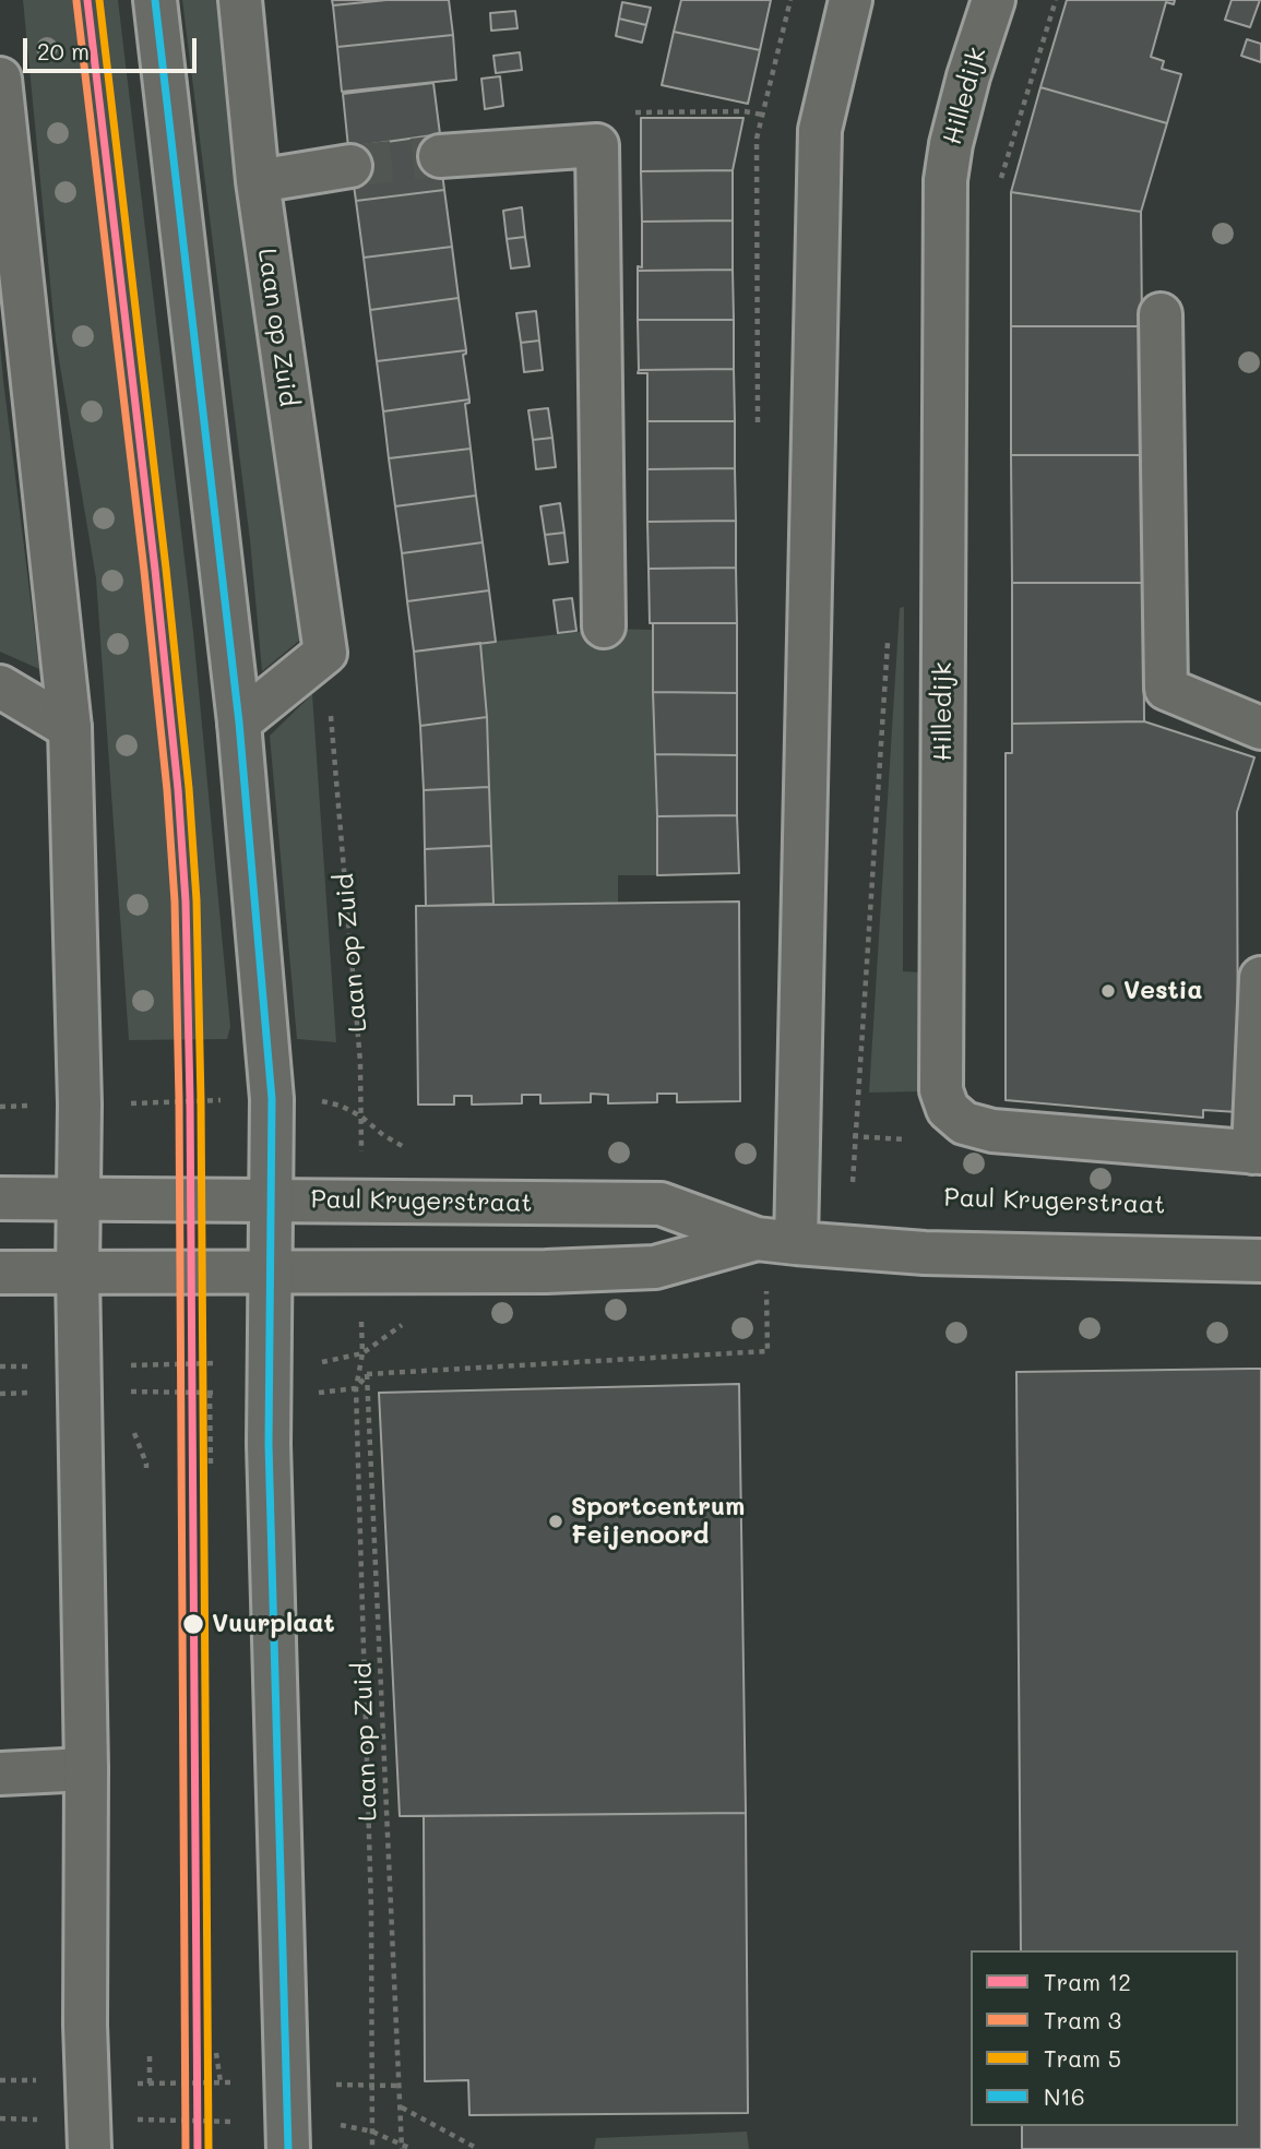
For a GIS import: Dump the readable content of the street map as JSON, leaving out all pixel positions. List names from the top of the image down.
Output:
{
  "streets": {
    "street": ["Hilledijk", "Laan op Zuid", "Paul Krugerstraat"]
  },
  "crossings": [
    ["Laan op Zuid", "Paul Krugerstraat"]
  ],
  "places": ["Vestia", "Sportcentrum Feijenoord", "Vuurplaat"],
  "lines": [
    "tram line 12",
    "tram line 5",
    "transit line N16",
    "tram line 3"
  ],
  "legend": [
    "Tram 12",
    "Tram 3",
    "Tram 5",
    "N16"
  ],
  "scale_bar": "20 m"
}
